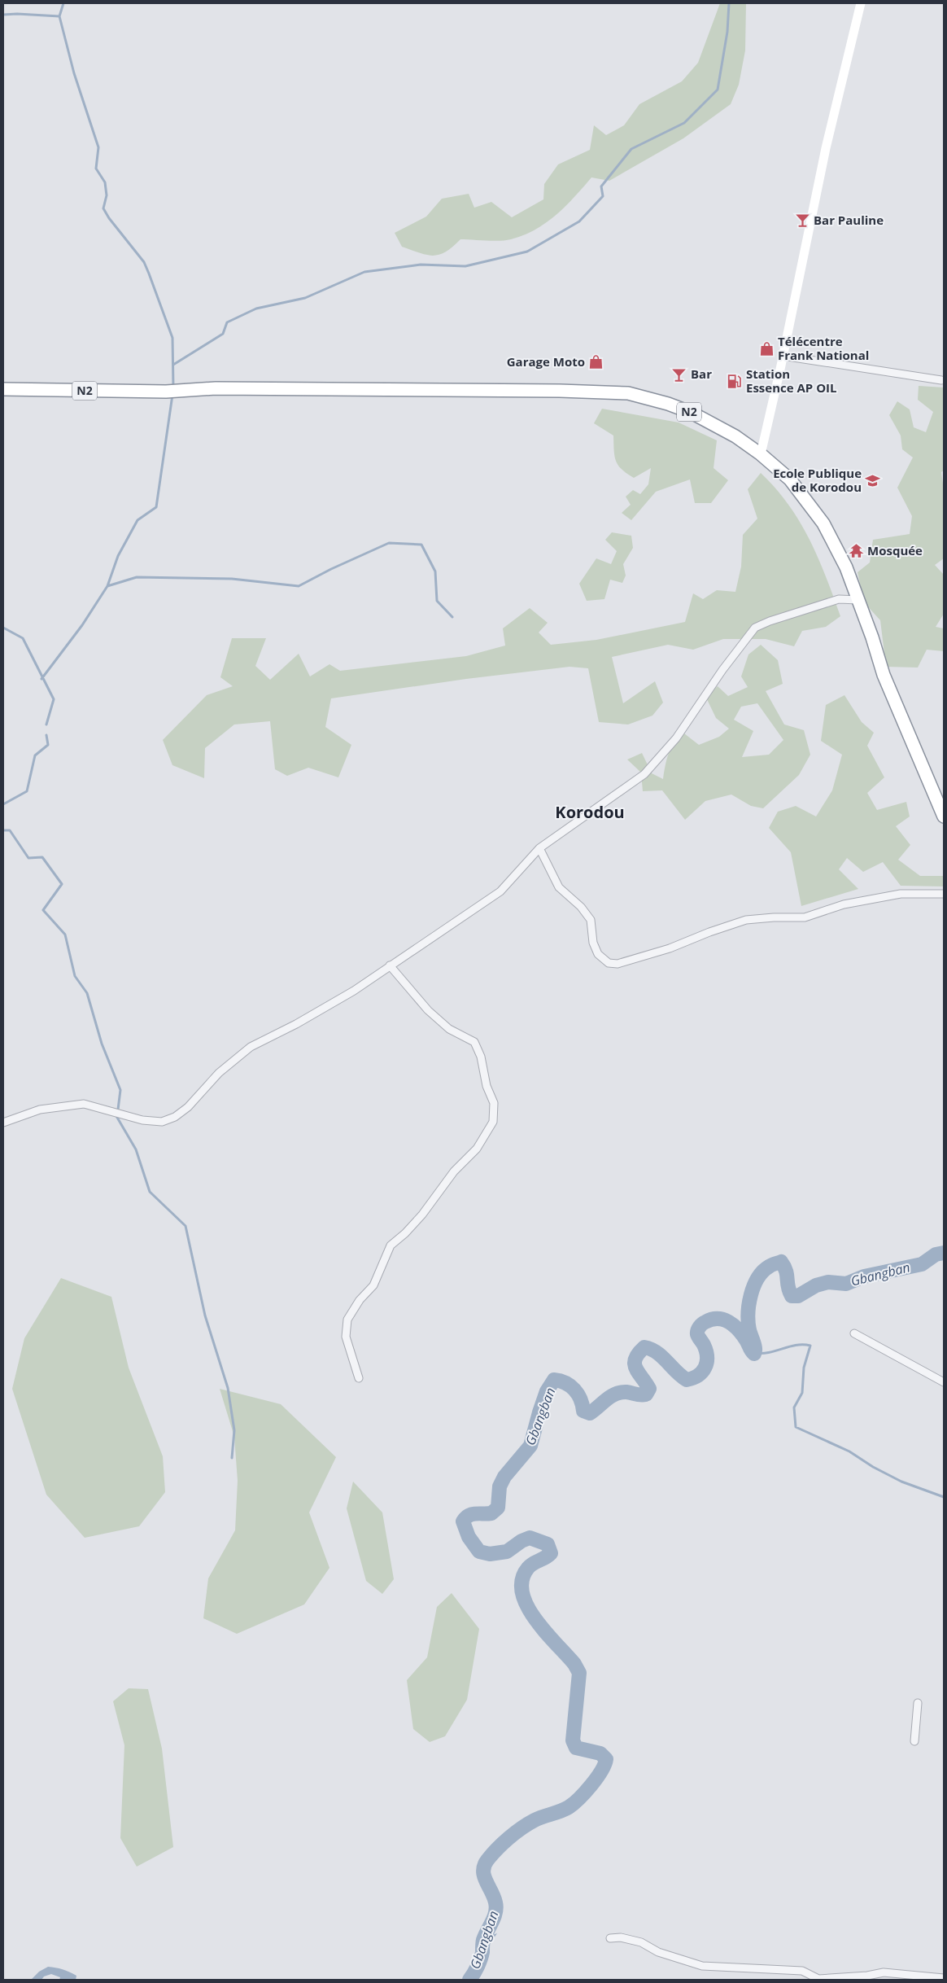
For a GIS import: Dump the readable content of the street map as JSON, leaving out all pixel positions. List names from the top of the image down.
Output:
{
  "streets": {
    "highway": ["N2"]
  },
  "districts": ["Korodou"],
  "water": ["Gbangban"],
  "places": {
    "bar": ["Bar Pauline", "Bar"],
    "shop": ["Télécentre Frank National", "Garage Moto"],
    "fuel station": ["Station Essence AP OIL"],
    "school or university": ["Ecole Publique de Korodou"],
    "temple": ["Mosquée"]
  }
}
